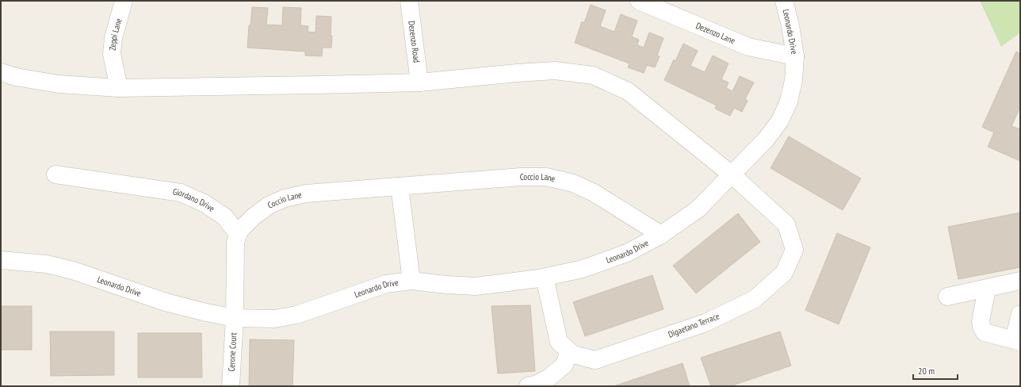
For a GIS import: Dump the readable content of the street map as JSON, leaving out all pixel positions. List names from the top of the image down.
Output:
{
  "streets": {
    "street": [
      "Leonardo Drive",
      "Dezenzo Lane",
      "Zeppi Lane",
      "Dezenzo Road",
      "Coccio Lane",
      "Giordano Drive",
      "Digaetano Terrace",
      "Cerone Court"
    ]
  },
  "crossings": [
    ["Leonardo Drive", "Dezenzo Lane"],
    ["Leonardo Drive", "Coccio Lane"],
    ["Leonardo Drive", "Digaetano Terrace"],
    ["Leonardo Drive", "Cerone Court"],
    ["Coccio Lane", "Giordano Drive"]
  ],
  "scale_bar": "20 m"
}
